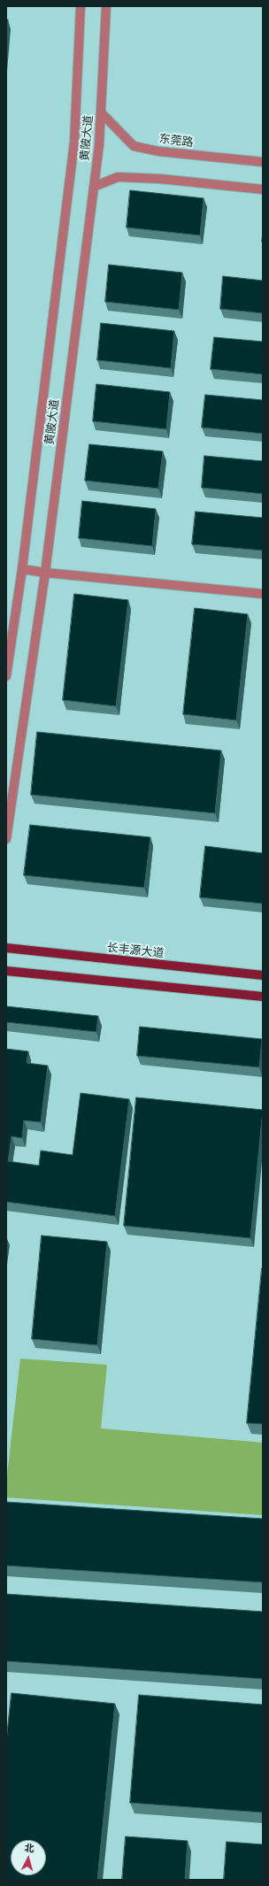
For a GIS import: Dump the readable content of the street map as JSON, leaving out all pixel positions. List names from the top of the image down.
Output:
{
  "streets": {
    "main road": ["长丰源大道"],
    "street": ["黄陂大道", "东莞路"]
  },
  "crossings": [
    ["黄陂大道", "东莞路"]
  ],
  "north": "top"
}
